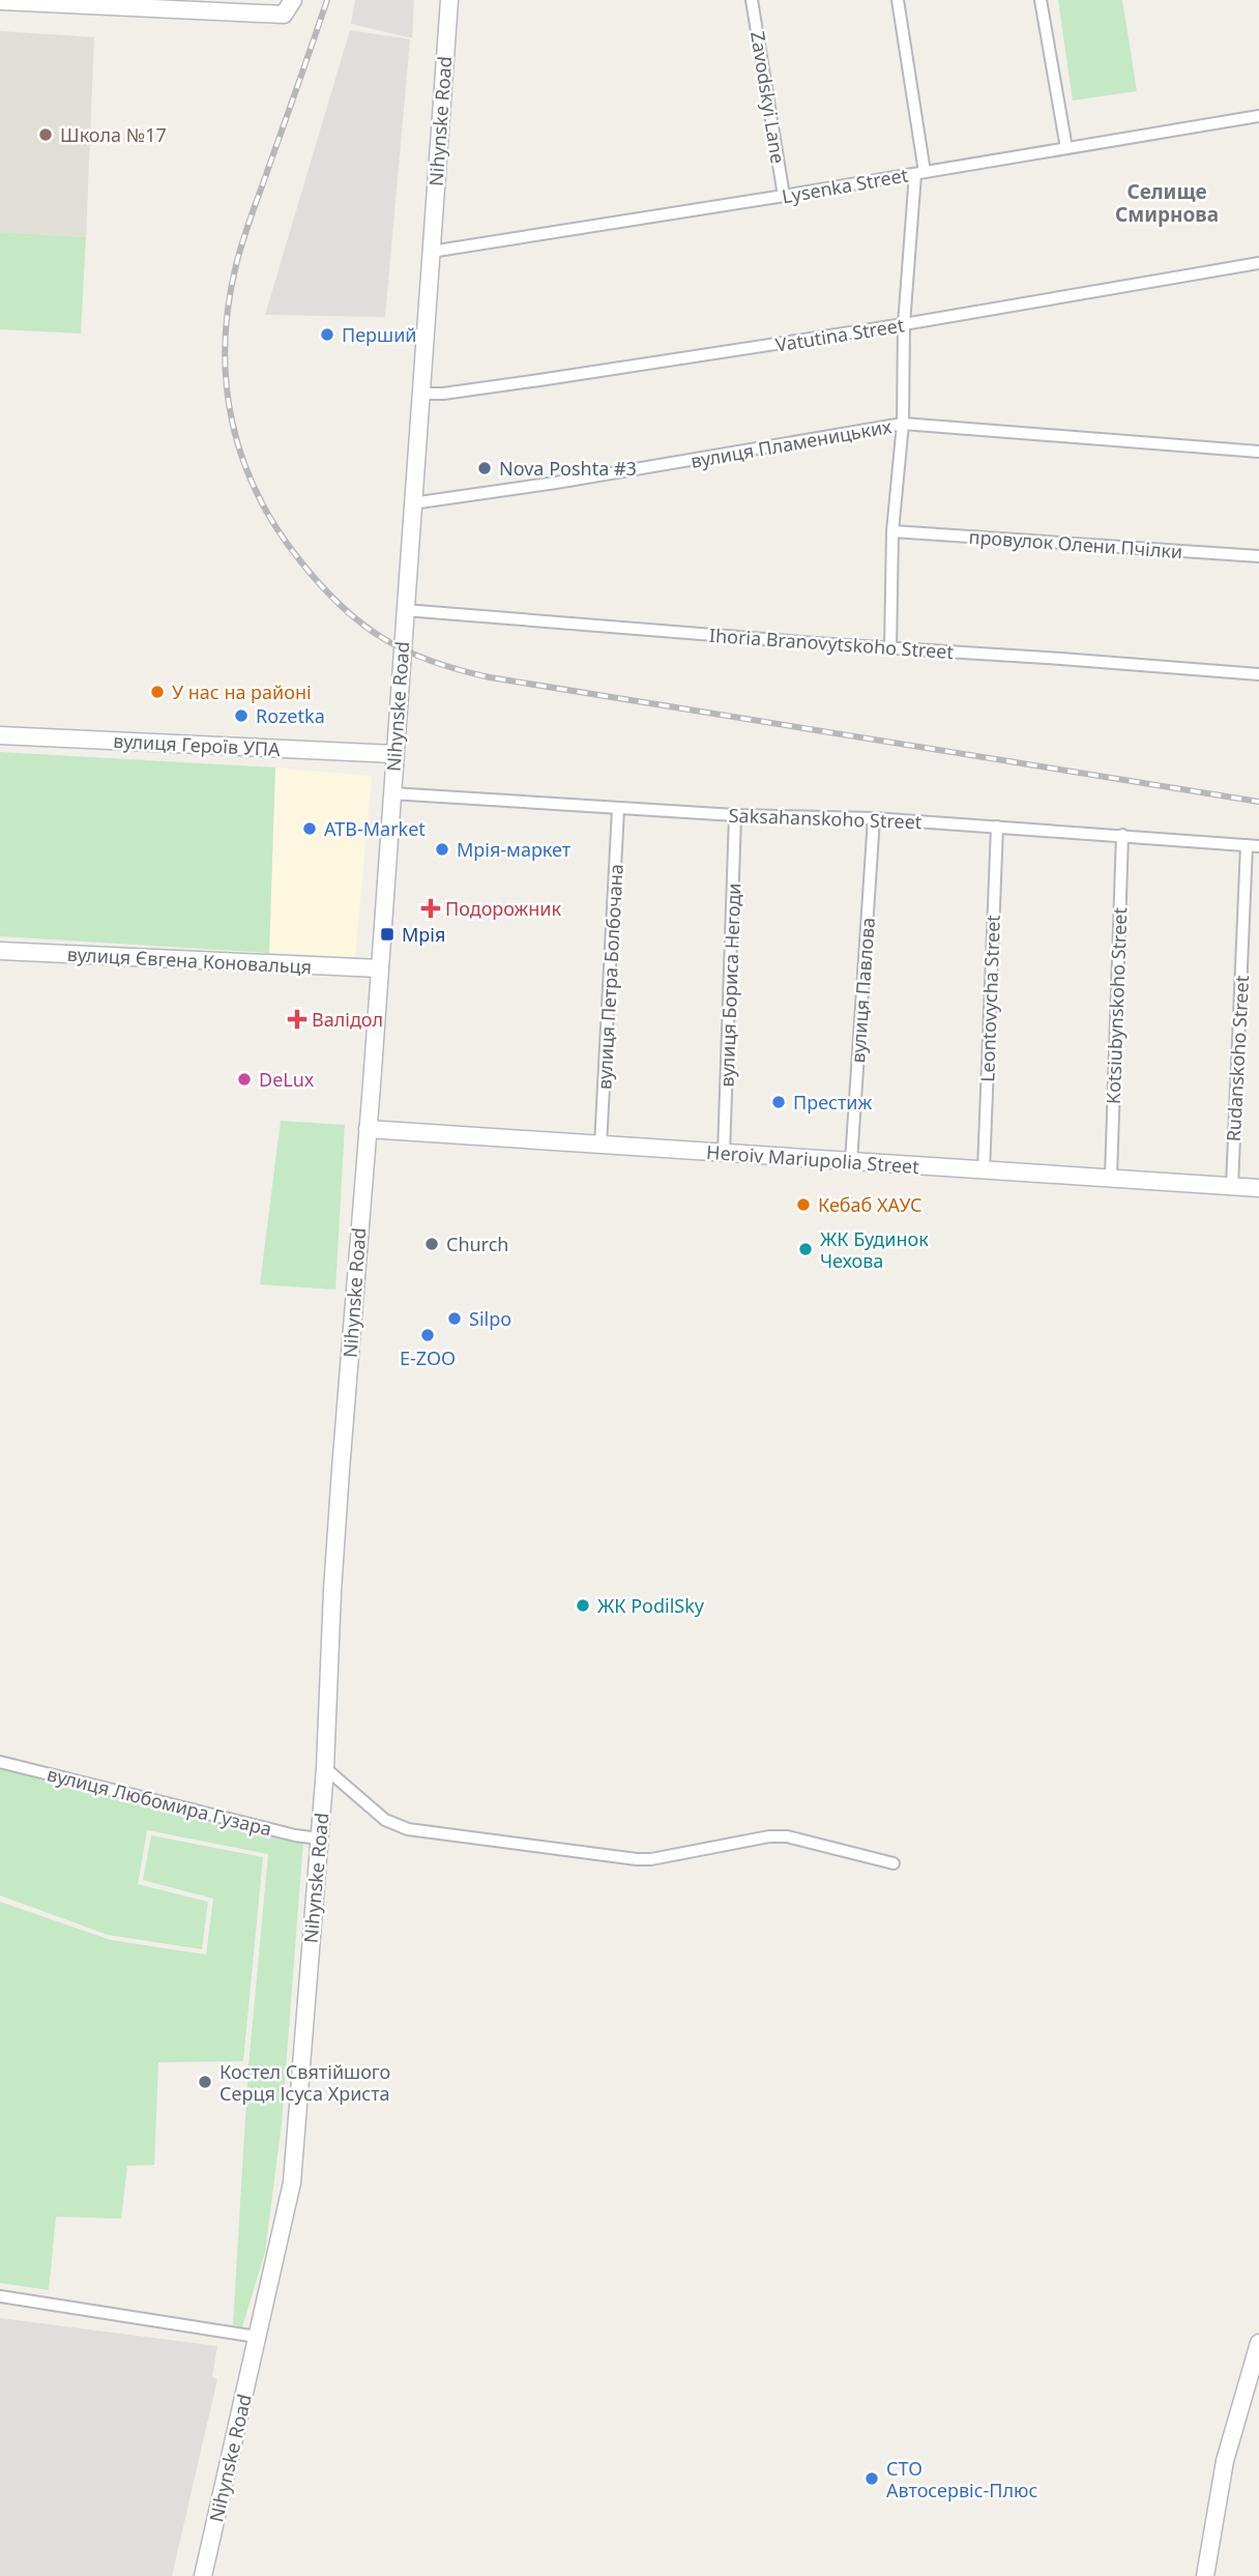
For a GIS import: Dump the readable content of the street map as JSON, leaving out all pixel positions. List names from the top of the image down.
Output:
{
  "streets": {
    "main road": [
      "Nihynske Road",
      "вулиця Героїв УПА",
      "вулиця Євгена Коновальця",
      "Heroiv Mariupolia Street"
    ],
    "street": [
      "Zavodskyi Lane",
      "Lysenka Street",
      "Vatutina Street",
      "вулиця Пламеницьких",
      "провулок Олени Пчілки",
      "Ihoria Branovytskoho Street",
      "Saksahanskoho Street",
      "вулиця Петра Болбочана",
      "вулиця Бориса Негоди",
      "вулиця Павлова",
      "Leontovycha Street",
      "Kotsiubynskoho Street",
      "Rudanskoho Street",
      "вулиця Любомира Гузара"
    ]
  },
  "crossings": [
    ["Zavodskyi Lane", "Lysenka Street"],
    ["Nihynske Road", "Lysenka Street"],
    ["Nihynske Road", "Vatutina Street"],
    ["Nihynske Road", "вулиця Пламеницьких"],
    ["Nihynske Road", "Ihoria Branovytskoho Street"],
    ["Nihynske Road", "вулиця Героїв УПА"],
    ["Nihynske Road", "Saksahanskoho Street"],
    ["Nihynske Road", "вулиця Євгена Коновальця"],
    ["Nihynske Road", "Heroiv Mariupolia Street"],
    ["Nihynske Road", "вулиця Любомира Гузара"],
    ["Saksahanskoho Street", "вулиця Петра Болбочана"],
    ["Saksahanskoho Street", "вулиця Бориса Негоди"],
    ["Saksahanskoho Street", "вулиця Павлова"],
    ["Saksahanskoho Street", "Leontovycha Street"],
    ["Saksahanskoho Street", "Kotsiubynskoho Street"],
    ["Saksahanskoho Street", "Rudanskoho Street"],
    ["вулиця Петра Болбочана", "Heroiv Mariupolia Street"],
    ["вулиця Бориса Негоди", "Heroiv Mariupolia Street"],
    ["вулиця Павлова", "Heroiv Mariupolia Street"],
    ["Leontovycha Street", "Heroiv Mariupolia Street"],
    ["Kotsiubynskoho Street", "Heroiv Mariupolia Street"],
    ["Rudanskoho Street", "Heroiv Mariupolia Street"]
  ],
  "districts": ["Селище Смирнова"],
  "places": {
    "other": [
      "Школа №17",
      "Перший",
      "Nova Poshta #3",
      "У нас на районі",
      "Rozetka",
      "ATB-Market",
      "Мрія-маркет",
      "DeLux",
      "Престиж",
      "Кебаб ХАУС",
      "Church",
      "ЖК Будинок Чехова",
      "Silpo",
      "E-ZOO",
      "ЖК PodilSky",
      "Костел Святійшого Серця Ісуса Христа",
      "СТО Автосервіс-Плюс"
    ],
    "health": ["Подорожник", "Валідол"],
    "transit": ["Мрія"]
  }
}
